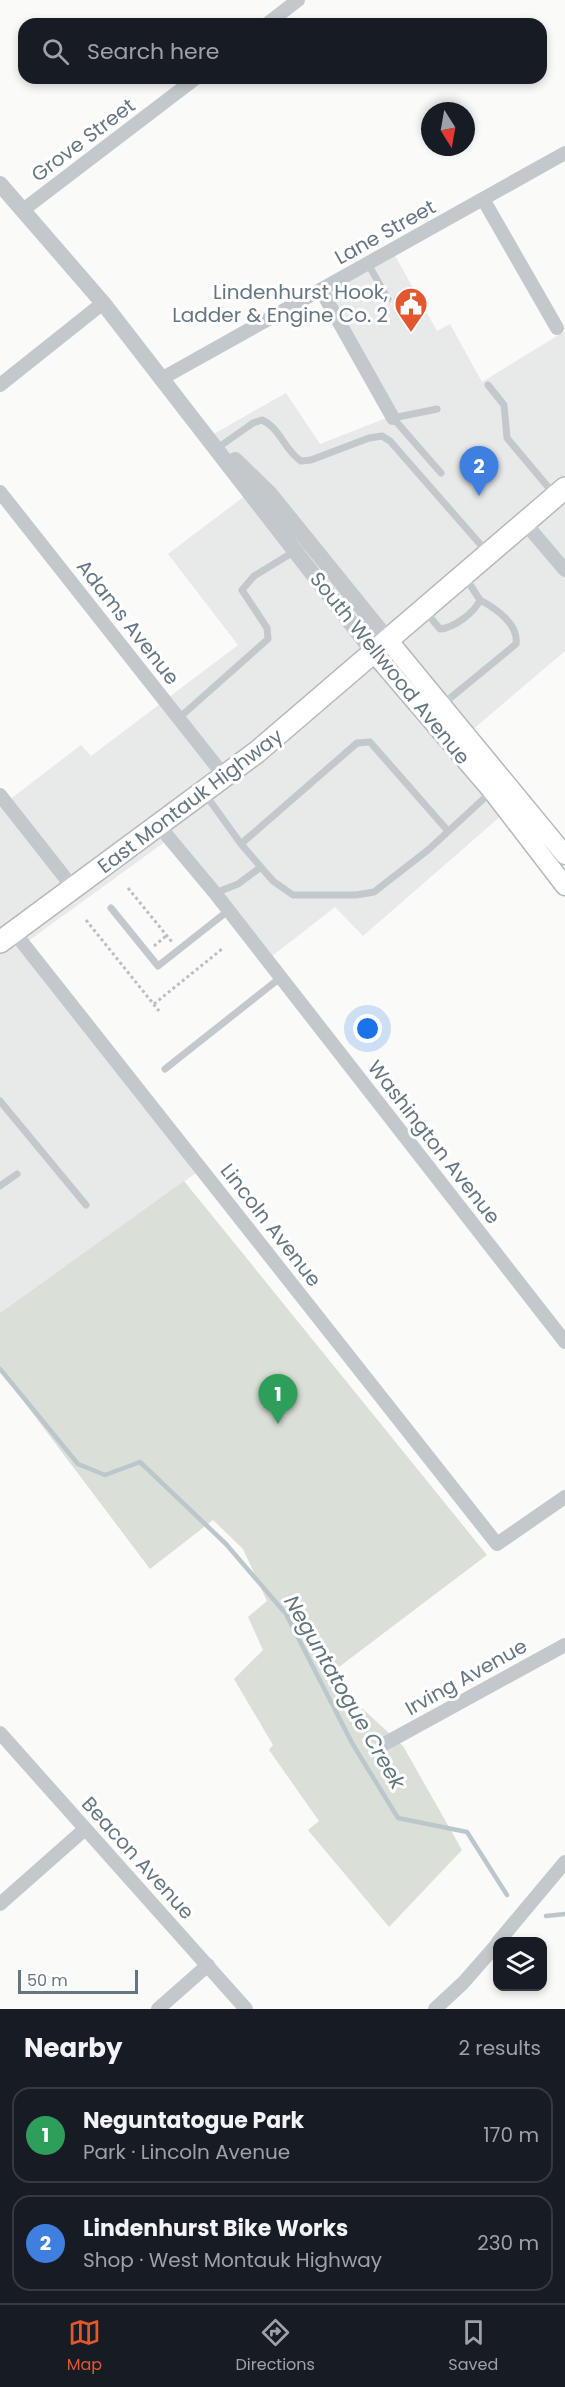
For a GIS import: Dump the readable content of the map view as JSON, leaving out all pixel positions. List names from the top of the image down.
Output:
{
  "streets": {
    "main road": ["South Wellwood Avenue", "East Montauk Highway"],
    "street": [
      "Grove Street",
      "Lane Street",
      "Adams Avenue",
      "Washington Avenue",
      "Lincoln Avenue",
      "Irving Avenue",
      "Beacon Avenue"
    ]
  },
  "crossings": [
    ["Grove Street", "South Wellwood Avenue"],
    ["Lane Street", "South Wellwood Avenue"],
    ["Adams Avenue", "East Montauk Highway"],
    ["South Wellwood Avenue", "East Montauk Highway"],
    ["East Montauk Highway", "Washington Avenue"],
    ["East Montauk Highway", "Lincoln Avenue"]
  ],
  "water": ["Neguntatogue Creek"],
  "places": {
    "public building": ["Lindenhurst Hook, Ladder & Engine Co. 2"]
  },
  "scale_bar": "50 m",
  "north": "bottom",
  "page": {
    "search": "Search here",
    "pins": ["2", "1"],
    "scale": "50 m",
    "heading": ["Nearby", "2 results"],
    "list": [
      {
        "mark": "1",
        "name": "Neguntatogue Park",
        "note": "Park · Lincoln Avenue",
        "value": "170 m"
      },
      {
        "mark": "2",
        "name": "Lindenhurst Bike Works",
        "note": "Shop · West Montauk Highway",
        "value": "230 m"
      }
    ],
    "nav": ["Map", "Directions", "Saved"]
  }
}
